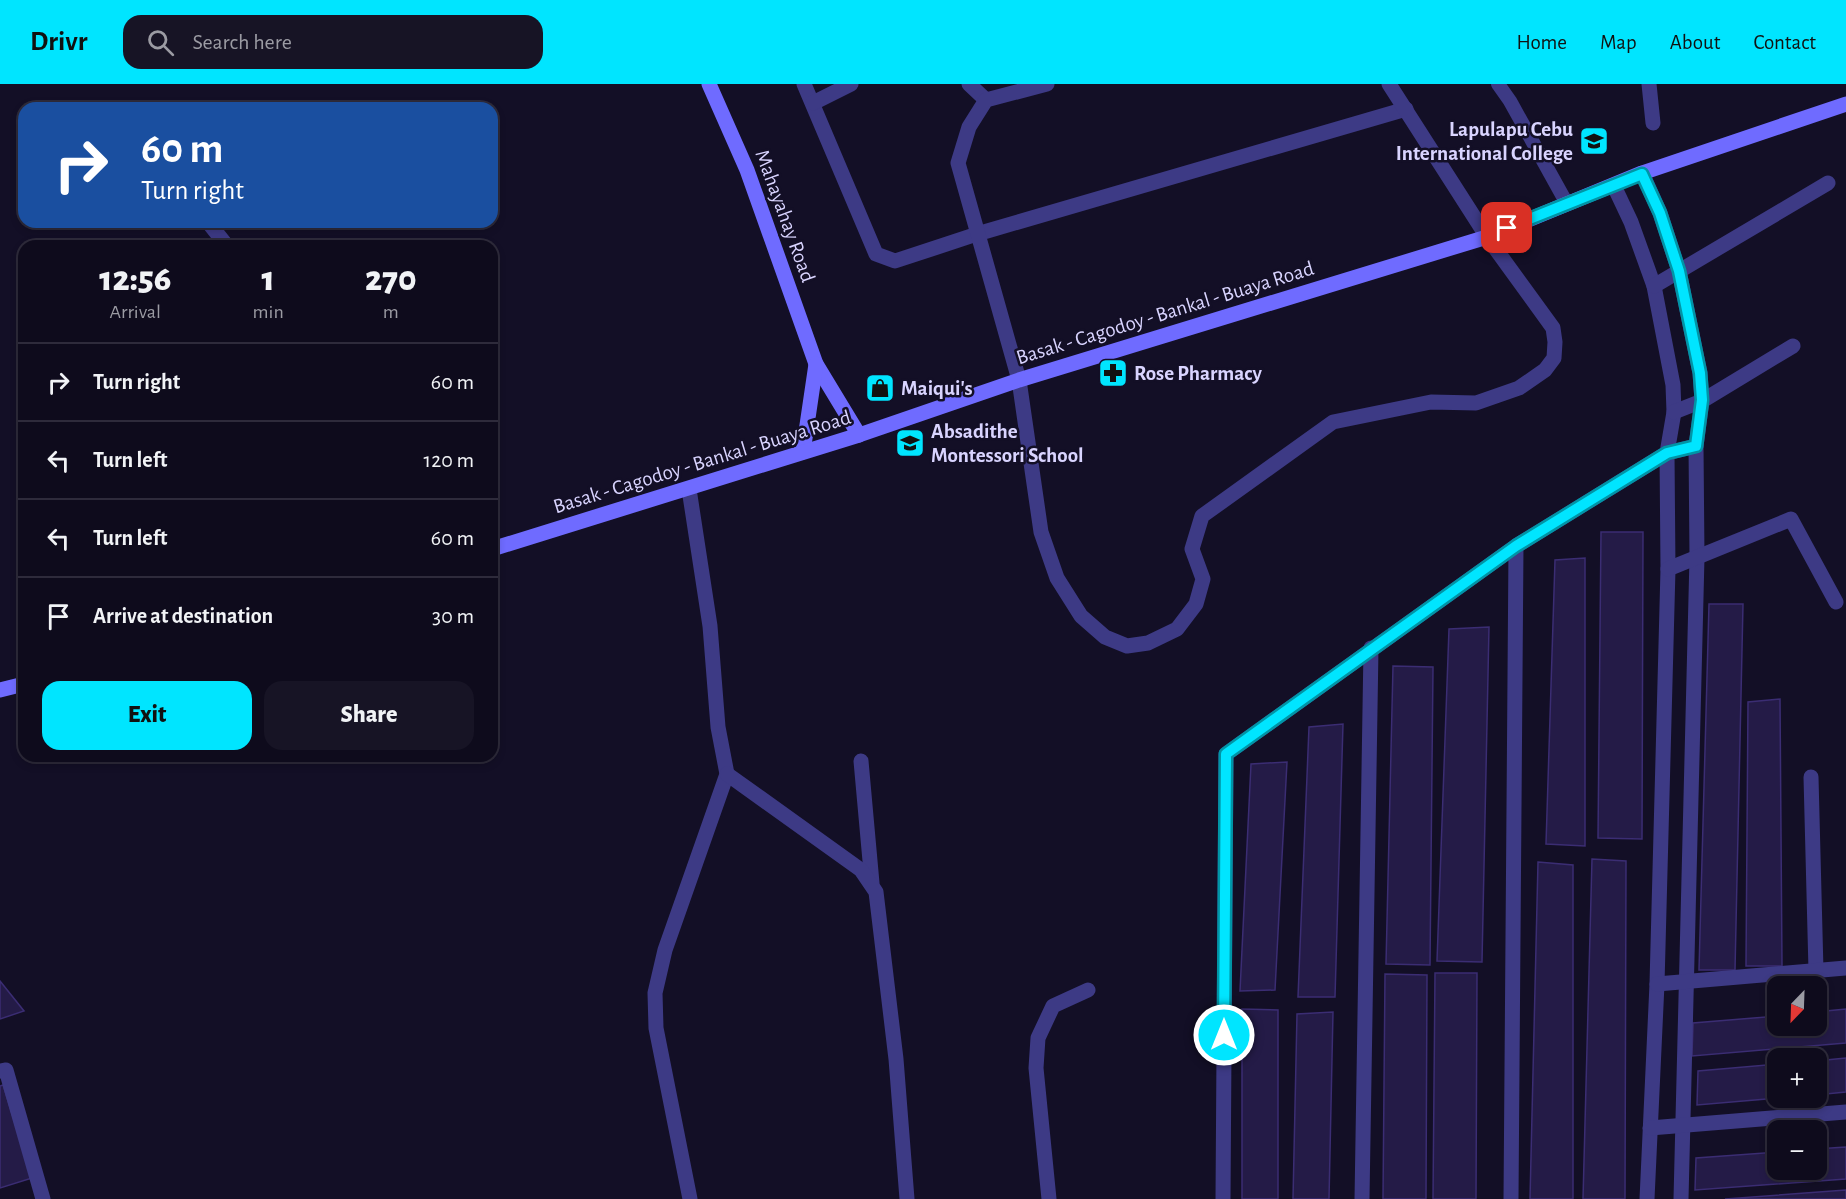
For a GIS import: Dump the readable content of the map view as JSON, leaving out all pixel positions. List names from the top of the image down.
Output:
{
  "streets": {
    "street": ["Mahayahay Road", "Basak - Cagodoy - Bankal - Buaya Road"]
  },
  "crossings": [
    ["Mahayahay Road", "Basak - Cagodoy - Bankal - Buaya Road"]
  ],
  "places": {
    "school or university": ["Lapulapu Cebu International College", "Absadithe Montessori School"],
    "pharmacy": ["Rose Pharmacy"],
    "shop": ["Maiqui's"]
  },
  "north": "bottom left",
  "page": {
    "header": "Drivr",
    "search": "Search here",
    "nav": [
      "Home",
      "Map",
      "About",
      "Contact"
    ],
    "turn": ["60 m", "Turn right"],
    "eta": [
      "12:56",
      "Arrival",
      "1",
      "min",
      "270",
      "m"
    ],
    "list": [
      {
        "name": "Turn right",
        "value": "60 m"
      },
      {
        "name": "Turn left",
        "value": "120 m"
      },
      {
        "name": "Turn left",
        "value": "60 m"
      },
      {
        "name": "Arrive at destination",
        "value": "30 m"
      }
    ],
    "buttons": ["Exit", "Share"],
    "map_buttons": ["+", "−"]
  }
}
